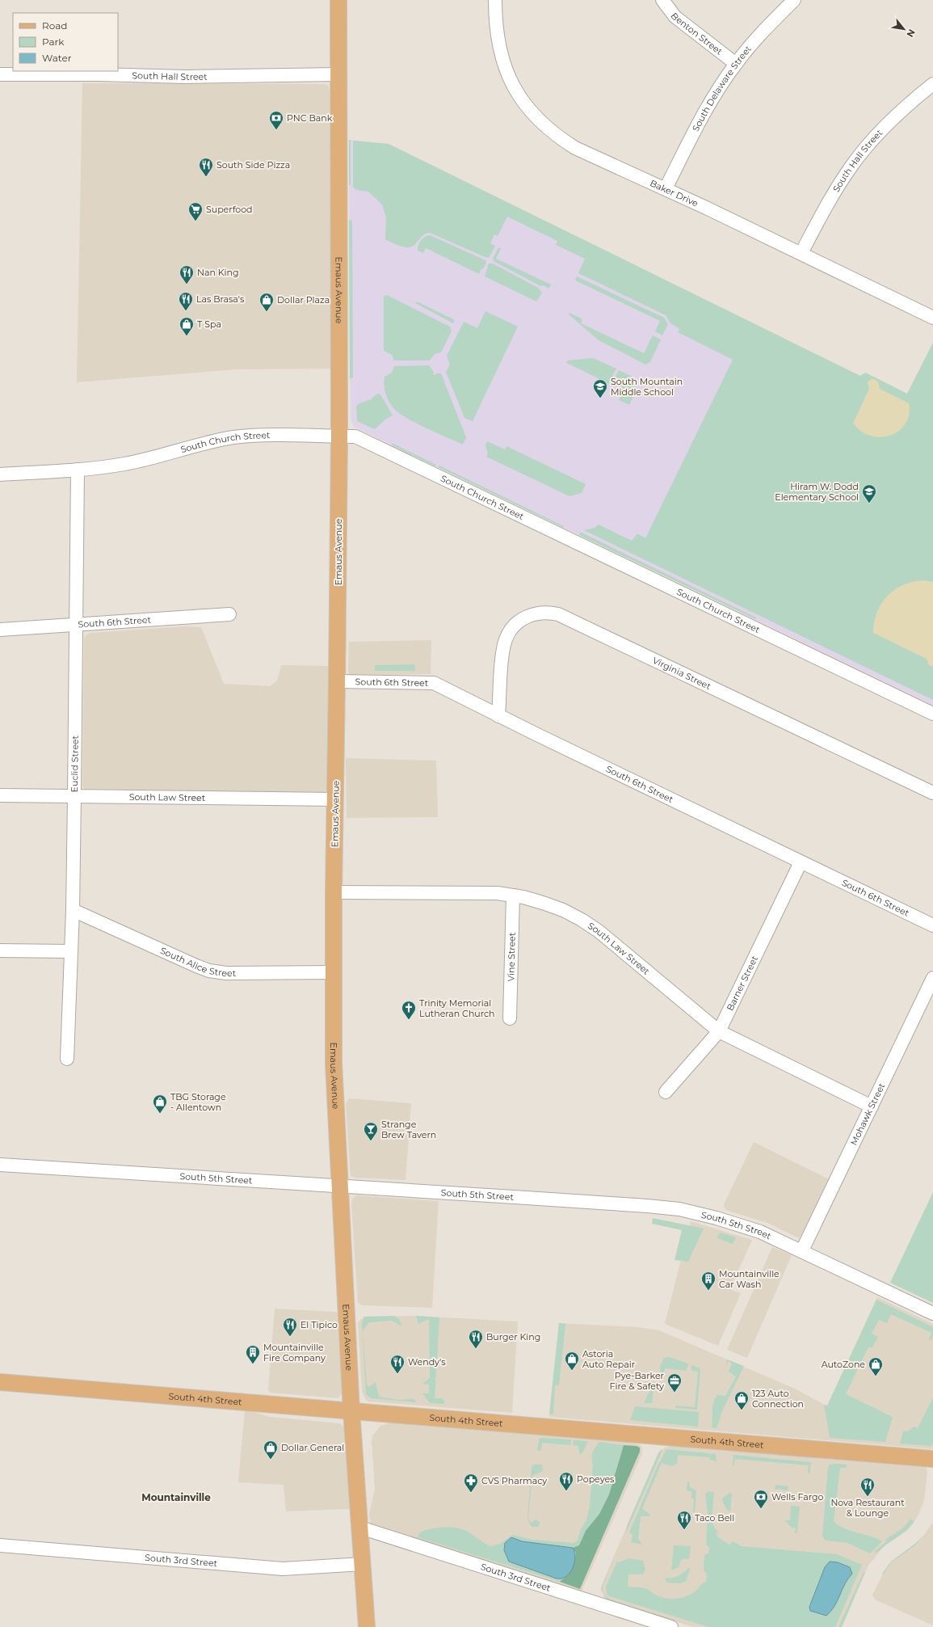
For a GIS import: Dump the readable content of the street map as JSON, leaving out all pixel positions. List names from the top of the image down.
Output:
{
  "streets": {
    "main road": ["Emaus Avenue", "South 4th Street"],
    "street": [
      "Benton Street",
      "South Hall Street",
      "South Delaware Street",
      "Baker Drive",
      "South Church Street",
      "South 6th Street",
      "Virginia Street",
      "Euclid Street",
      "South Law Street",
      "Vine Street",
      "South Alice Street",
      "Barner Street",
      "Mohawk Street",
      "South 5th Street",
      "South 3rd Street"
    ]
  },
  "crossings": [
    ["Benton Street", "South Delaware Street"],
    ["South Hall Street", "Baker Drive"],
    ["South Hall Street", "Emaus Avenue"],
    ["South Delaware Street", "Baker Drive"],
    ["Emaus Avenue", "South Church Street"],
    ["Emaus Avenue", "South 6th Street"],
    ["Emaus Avenue", "South Law Street"],
    ["Emaus Avenue", "South Alice Street"],
    ["Emaus Avenue", "South 5th Street"],
    ["Emaus Avenue", "South 4th Street"],
    ["Emaus Avenue", "South 3rd Street"],
    ["South Church Street", "Euclid Street"],
    ["South 6th Street", "Virginia Street"],
    ["South 6th Street", "Euclid Street"],
    ["South 6th Street", "Barner Street"],
    ["Euclid Street", "South Law Street"],
    ["Euclid Street", "South Alice Street"],
    ["South Law Street", "Vine Street"],
    ["South Law Street", "Barner Street"],
    ["South Law Street", "Mohawk Street"],
    ["Mohawk Street", "South 5th Street"]
  ],
  "districts": ["Mountainville"],
  "places": {
    "bank": ["PNC Bank", "Wells Fargo"],
    "restaurant": [
      "South Side Pizza",
      "Nan King",
      "Las Brasa's",
      "El Tipico",
      "Burger King",
      "Wendy's",
      "Popeyes",
      "Nova Restaurant & Lounge",
      "Taco Bell"
    ],
    "supermarket": ["Superfood"],
    "shop": [
      "Dollar Plaza",
      "T Spa",
      "TBG Storage - Allentown",
      "Astoria Auto Repair",
      "AutoZone",
      "123 Auto Connection",
      "Dollar General"
    ],
    "school or university": ["South Mountain Middle School", "Hiram W. Dodd Elementary School"],
    "church": ["Trinity Memorial Lutheran Church"],
    "bar": ["Strange Brew Tavern"],
    "building": ["Mountainville Car Wash", "Mountainville Fire Company"],
    "office": ["Pye-Barker Fire & Safety"],
    "pharmacy": ["CVS Pharmacy"]
  },
  "legend": ["Road", "Park", "Water"],
  "north": "bottom right"
}
